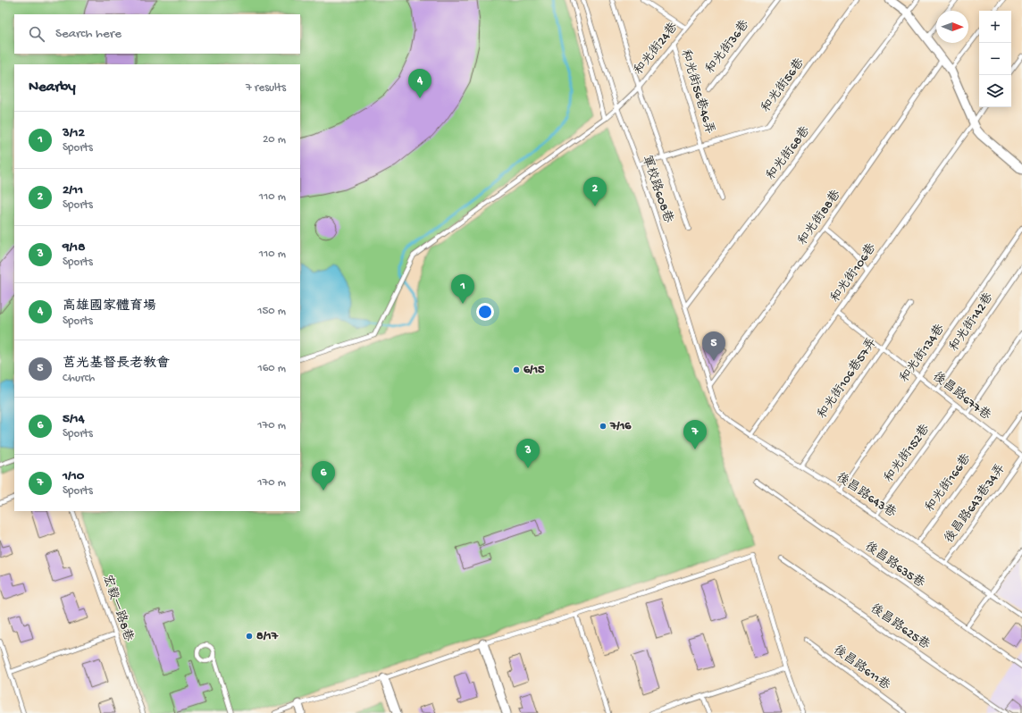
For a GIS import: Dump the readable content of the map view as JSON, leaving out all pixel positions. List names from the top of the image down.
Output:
{
  "streets": {
    "lane": [
      "和光街36巷",
      "和光街24巷",
      "和光街56巷",
      "和光街56巷46弄",
      "和光街68巷",
      "軍校路608巷",
      "和光街88巷",
      "和光街106巷",
      "和光街142巷",
      "和光街134巷",
      "和光街106巷57弄",
      "後昌路677巷",
      "和光街152巷",
      "和光街166巷",
      "後昌路643巷",
      "後昌路643巷34弄",
      "後昌路635巷",
      "宏毅一路8巷",
      "後昌路625巷",
      "後昌路611巷"
    ]
  },
  "crossings": [
    ["和光街24巷", "和光街56巷46弄"],
    ["和光街24巷", "軍校路608巷"],
    ["和光街56巷", "和光街56巷46弄"],
    ["和光街56巷", "軍校路608巷"],
    ["和光街68巷", "軍校路608巷"],
    ["軍校路608巷", "和光街88巷"],
    ["軍校路608巷", "後昌路643巷"],
    ["和光街88巷", "後昌路643巷"],
    ["和光街106巷", "後昌路677巷"],
    ["和光街106巷", "後昌路643巷"],
    ["和光街142巷", "後昌路677巷"],
    ["和光街134巷", "後昌路677巷"],
    ["和光街134巷", "後昌路643巷"],
    ["和光街106巷57弄", "後昌路677巷"],
    ["和光街106巷57弄", "後昌路643巷"],
    ["後昌路677巷", "和光街152巷"],
    ["後昌路677巷", "和光街166巷"],
    ["後昌路677巷", "後昌路643巷34弄"],
    ["和光街152巷", "後昌路643巷"],
    ["和光街166巷", "後昌路643巷"],
    ["後昌路643巷", "後昌路643巷34弄"]
  ],
  "places": ["6/15", "7/16", "8/17"],
  "north": "right",
  "page": {
    "map_buttons": ["+", "−"],
    "search": "Search here",
    "heading": ["Nearby", "7 results"],
    "pins": [
      "4",
      "2",
      "1",
      "5",
      "7",
      "3",
      "6"
    ],
    "list": [
      {
        "mark": "1",
        "name": "3/12",
        "note": "Sports",
        "value": "20 m"
      },
      {
        "mark": "2",
        "name": "2/11",
        "note": "Sports",
        "value": "110 m"
      },
      {
        "mark": "3",
        "name": "9/18",
        "note": "Sports",
        "value": "110 m"
      },
      {
        "mark": "4",
        "name": "高雄國家體育場",
        "note": "Sports",
        "value": "150 m"
      },
      {
        "mark": "5",
        "name": "莒光基督長老教會",
        "note": "Church",
        "value": "160 m"
      },
      {
        "mark": "6",
        "name": "5/14",
        "note": "Sports",
        "value": "170 m"
      },
      {
        "mark": "7",
        "name": "1/10",
        "note": "Sports",
        "value": "170 m"
      }
    ]
  }
}
